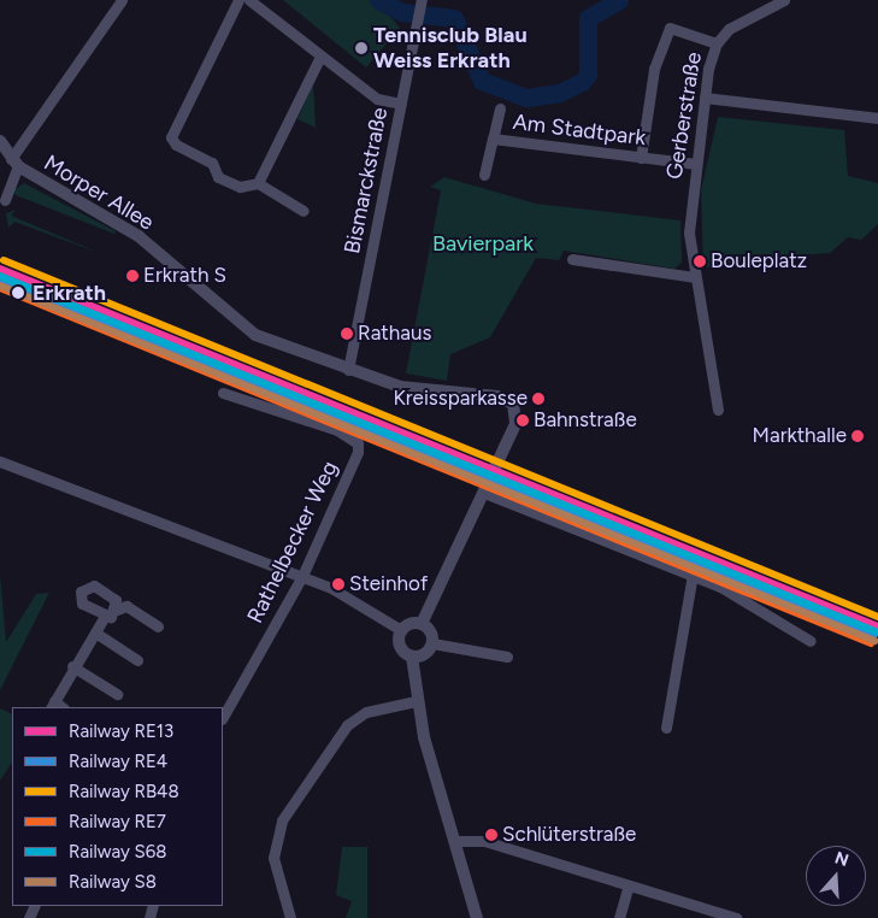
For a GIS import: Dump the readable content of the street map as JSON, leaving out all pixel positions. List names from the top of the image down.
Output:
{
  "streets": {
    "street": [
      "Gerberstraße",
      "Am Stadtpark",
      "Bismarckstraße",
      "Morper Allee",
      "Rathelbecker Weg"
    ]
  },
  "crossings": [
    ["Gerberstraße", "Am Stadtpark"],
    ["Bismarckstraße", "Morper Allee"]
  ],
  "parks": ["Bavierpark"],
  "places": [
    "Tennisclub Blau Weiss Erkrath",
    "Bouleplatz",
    "Erkrath S",
    "Erkrath",
    "Rathaus",
    "Kreissparkasse",
    "Bahnstraße",
    "Markthalle",
    "Steinhof",
    "Schlüterstraße"
  ],
  "lines": [
    "rail line RB48",
    "rail line RE13",
    "rail line S68",
    "rail line RE4",
    "rail line S8",
    "rail line RE7"
  ],
  "legend": [
    "Railway RE13",
    "Railway RE4",
    "Railway RB48",
    "Railway RE7",
    "Railway S68",
    "Railway S8"
  ],
  "north": "top"
}
